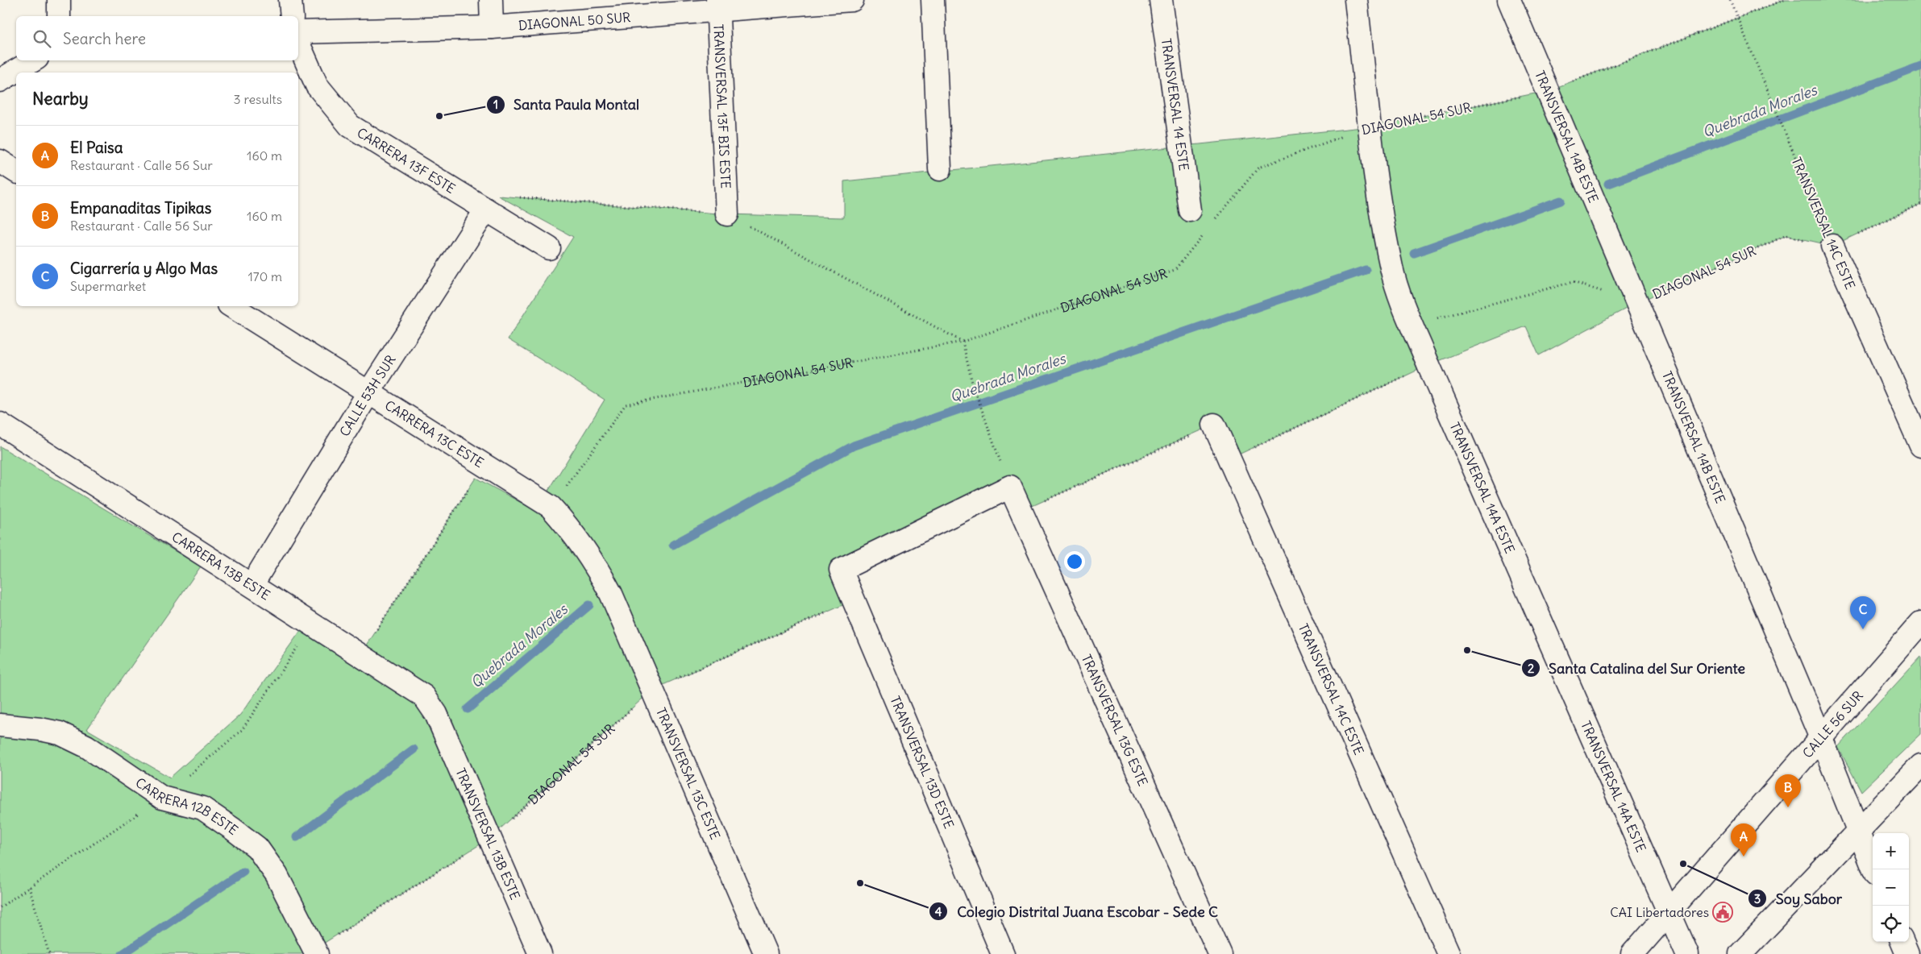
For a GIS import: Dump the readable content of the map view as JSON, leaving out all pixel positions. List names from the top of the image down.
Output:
{
  "streets": {
    "street": [
      "DIAGONAL 50 SUR",
      "TRANSVERSAL 14 ESTE",
      "TRANSVERSAL 13F BIS ESTE",
      "TRANSVERSAL 14B ESTE",
      "CARRERA 13F ESTE",
      "TRANSVERSAL 14C ESTE",
      "CALLE 53H SUR",
      "CARRERA 13C ESTE",
      "TRANSVERSAL 14A ESTE",
      "CARRERA 13B ESTE",
      "TRANSVERSAL 13G ESTE",
      "CALLE 56 SUR",
      "TRANSVERSAL 13D ESTE",
      "TRANSVERSAL 13C ESTE",
      "CARRERA 12B ESTE",
      "TRANSVERSAL 13B ESTE"
    ],
    "path": ["DIAGONAL 54 SUR"]
  },
  "crossings": [
    ["DIAGONAL 50 SUR", "TRANSVERSAL 13F BIS ESTE"],
    ["DIAGONAL 54 SUR", "TRANSVERSAL 14B ESTE"],
    ["DIAGONAL 54 SUR", "TRANSVERSAL 14C ESTE"],
    ["DIAGONAL 54 SUR", "CARRERA 13C ESTE"],
    ["DIAGONAL 54 SUR", "TRANSVERSAL 14A ESTE"],
    ["DIAGONAL 54 SUR", "TRANSVERSAL 13D ESTE"],
    ["DIAGONAL 54 SUR", "TRANSVERSAL 13C ESTE"],
    ["DIAGONAL 54 SUR", "CARRERA 12B ESTE"],
    ["DIAGONAL 54 SUR", "TRANSVERSAL 13B ESTE"],
    ["TRANSVERSAL 14B ESTE", "CALLE 56 SUR"],
    ["CARRERA 13F ESTE", "CALLE 53H SUR"],
    ["CALLE 53H SUR", "CARRERA 13C ESTE"],
    ["CALLE 53H SUR", "CARRERA 13B ESTE"],
    ["CARRERA 13C ESTE", "TRANSVERSAL 13C ESTE"],
    ["TRANSVERSAL 14A ESTE", "CALLE 56 SUR"],
    ["CARRERA 13B ESTE", "TRANSVERSAL 13B ESTE"],
    ["TRANSVERSAL 13G ESTE", "TRANSVERSAL 13D ESTE"]
  ],
  "water": ["Quebrada Morales"],
  "places": {
    "other": [
      "Santa Paula Montal",
      "Santa Catalina del Sur Oriente",
      "Soy Sabor",
      "Colegio Distrital Juana Escobar - Sede C"
    ],
    "public building": ["CAI Libertadores"]
  },
  "page": {
    "search": "Search here",
    "heading": ["Nearby", "3 results"],
    "list": [
      {
        "mark": "A",
        "name": "El Paisa",
        "note": "Restaurant · Calle 56 Sur",
        "value": "160 m"
      },
      {
        "mark": "B",
        "name": "Empanaditas Tipikas",
        "note": "Restaurant · Calle 56 Sur",
        "value": "160 m"
      },
      {
        "mark": "C",
        "name": "Cigarrería y Algo Mas",
        "note": "Supermarket",
        "value": "170 m"
      }
    ],
    "pins": ["C", "B", "A"],
    "map_buttons": ["+", "−"]
  }
}
